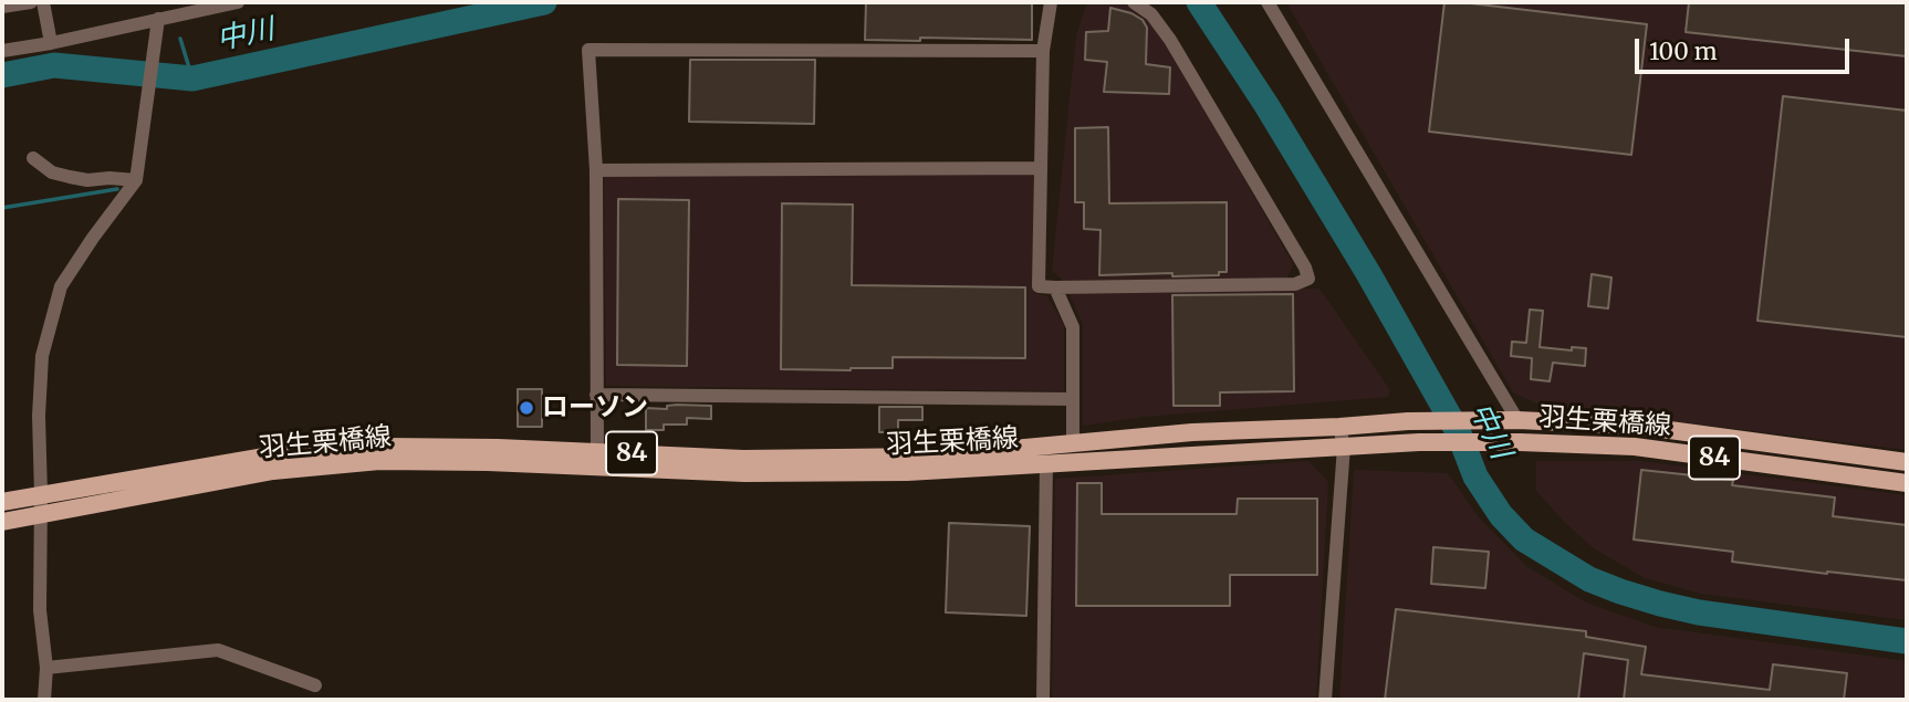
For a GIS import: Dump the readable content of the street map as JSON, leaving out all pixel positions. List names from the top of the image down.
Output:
{
  "streets": {
    "main road": ["羽生栗橋線", "84"]
  },
  "water": ["中川"],
  "places": ["ローソン"],
  "scale_bar": "100 m"
}
